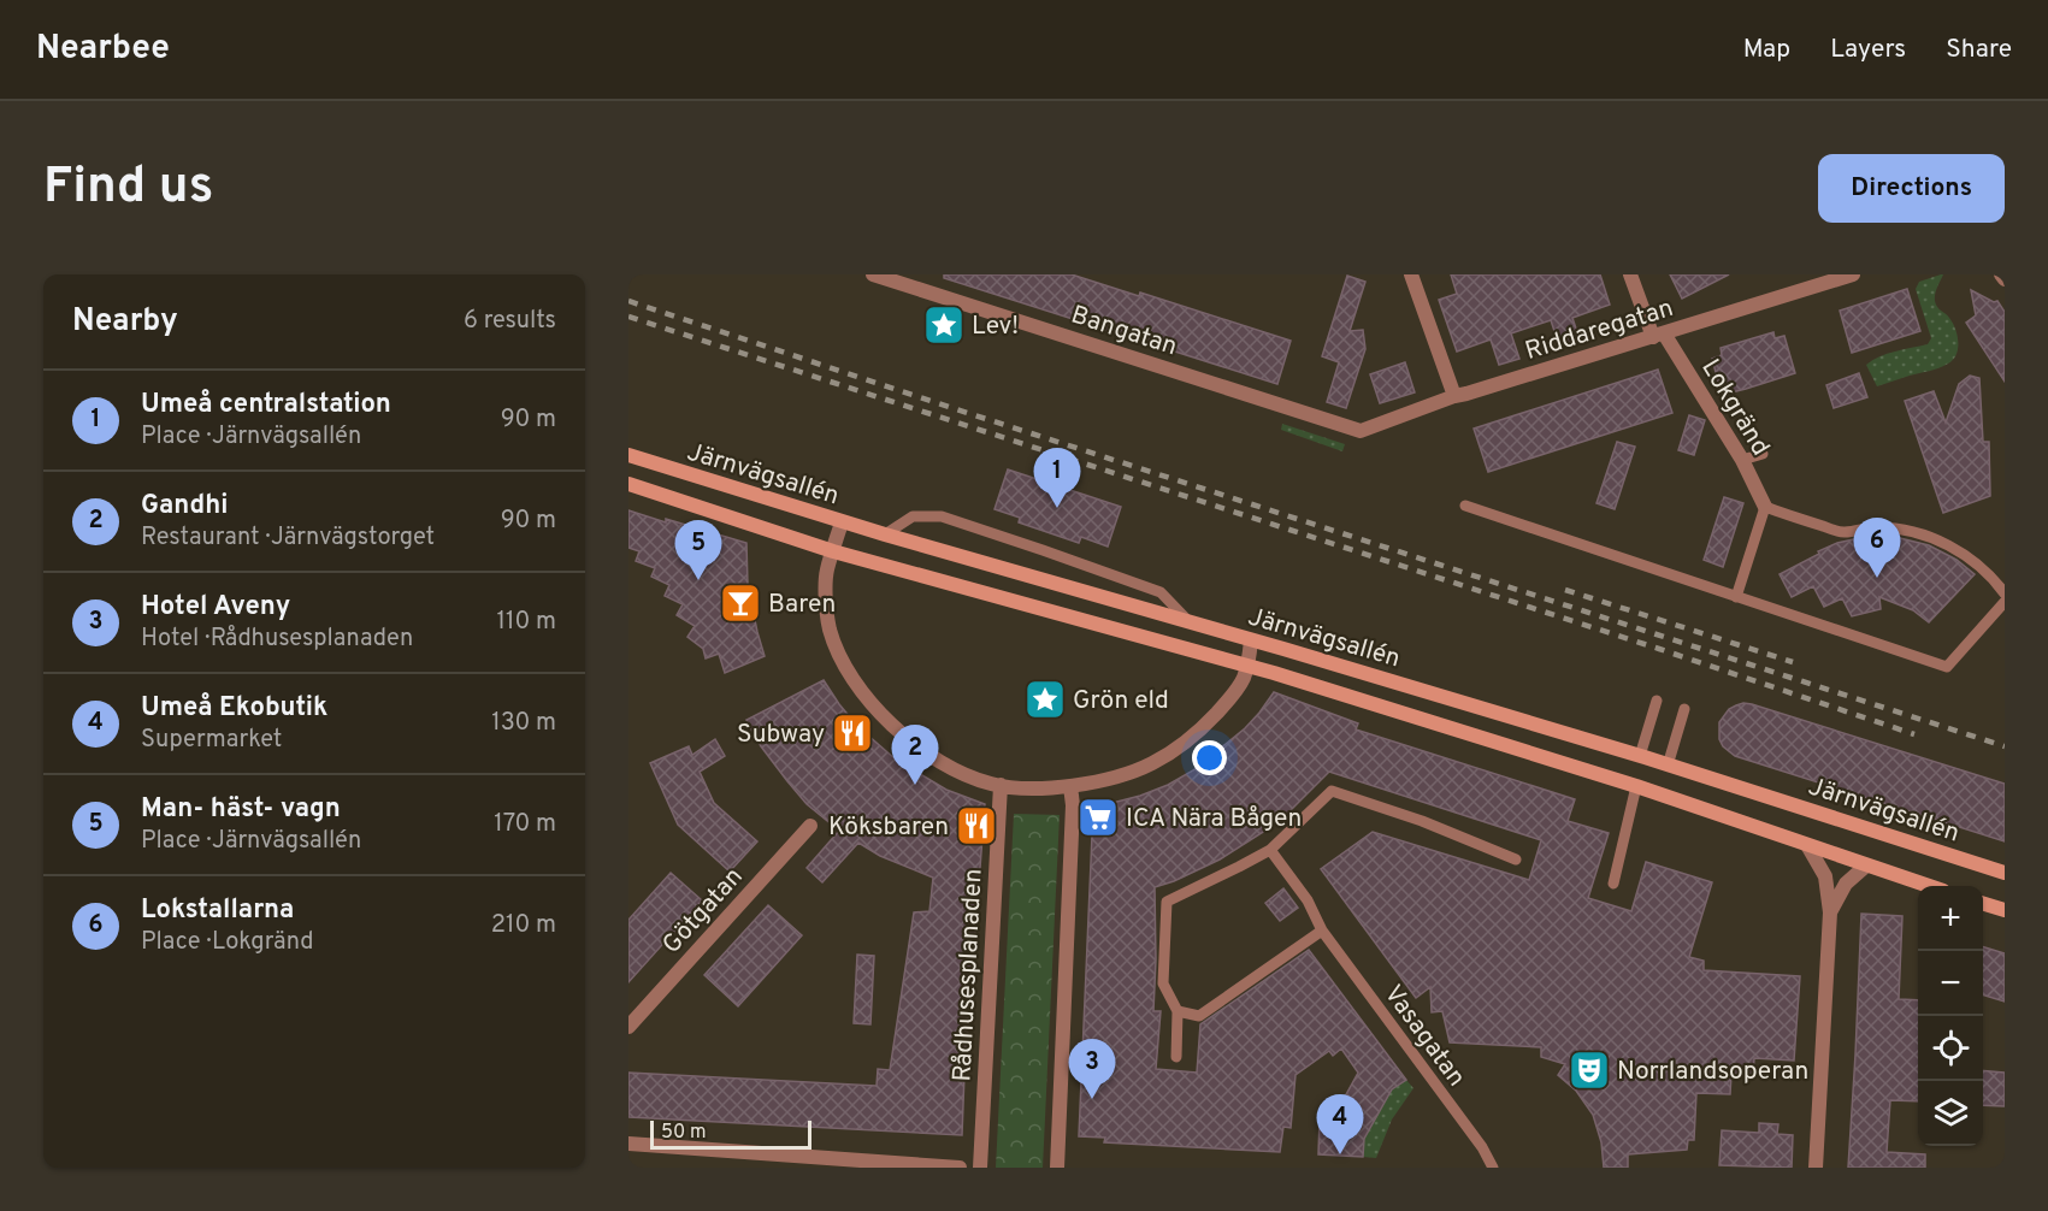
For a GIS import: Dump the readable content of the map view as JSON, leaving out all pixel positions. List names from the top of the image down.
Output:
{
  "streets": {
    "main road": ["Järnvägsallén"],
    "street": [
      "Riddaregatan",
      "Bangatan",
      "Lokgränd",
      "Götgatan",
      "Rådhusesplanaden"
    ],
    "lane": ["Vasagatan"]
  },
  "crossings": [
    ["Riddaregatan", "Bangatan"],
    ["Riddaregatan", "Lokgränd"]
  ],
  "places": {
    "place": ["Lev!", "Grön eld"],
    "bar": ["Baren"],
    "restaurant": ["Subway", "Köksbaren"],
    "supermarket": ["ICA Nära Bågen"],
    "theatre": ["Norrlandsoperan"]
  },
  "scale_bar": "50 m",
  "page": {
    "header": "Nearbee",
    "nav": ["Map", "Layers", "Share"],
    "buttons": "Directions",
    "title": "Find us",
    "heading": ["Nearby", "6 results"],
    "list": [
      {
        "mark": "1",
        "name": "Umeå centralstation",
        "note": "Place · Järnvägsallén",
        "value": "90 m"
      },
      {
        "mark": "2",
        "name": "Gandhi",
        "note": "Restaurant · Järnvägstorget",
        "value": "90 m"
      },
      {
        "mark": "3",
        "name": "Hotel Aveny",
        "note": "Hotel · Rådhusesplanaden",
        "value": "110 m"
      },
      {
        "mark": "4",
        "name": "Umeå Ekobutik",
        "note": "Supermarket",
        "value": "130 m"
      },
      {
        "mark": "5",
        "name": "Man- häst- vagn",
        "note": "Place · Järnvägsallén",
        "value": "170 m"
      },
      {
        "mark": "6",
        "name": "Lokstallarna",
        "note": "Place · Lokgränd",
        "value": "210 m"
      }
    ],
    "pins": [
      "1",
      "6",
      "5",
      "2",
      "3",
      "4"
    ],
    "map_buttons": ["+", "−"],
    "scale": "50 m"
  }
}
